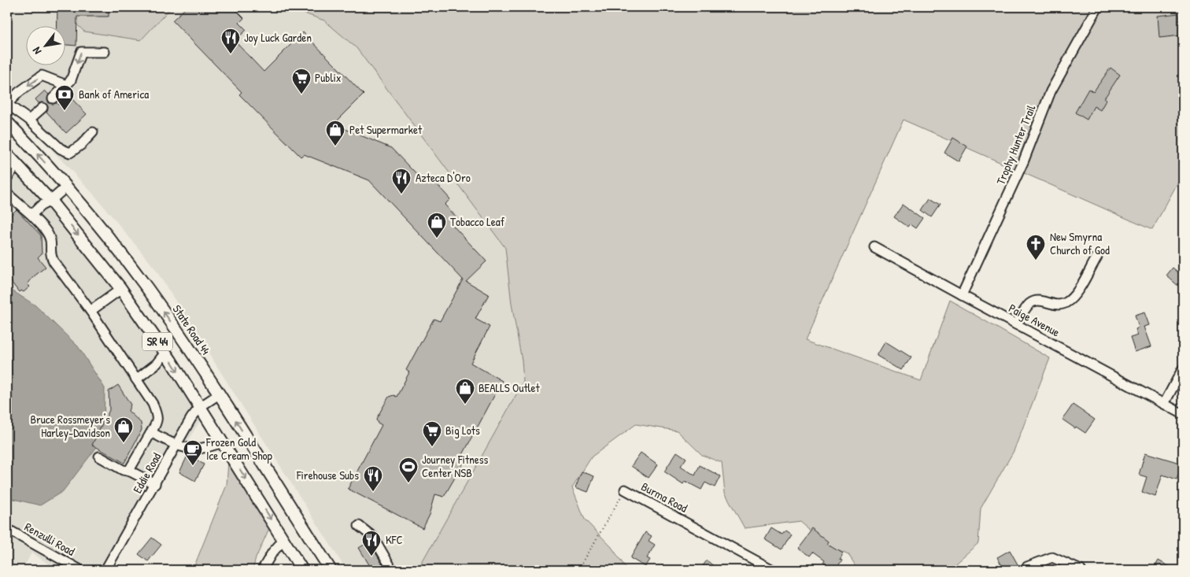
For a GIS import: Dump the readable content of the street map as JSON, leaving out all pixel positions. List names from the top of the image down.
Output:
{
  "streets": {
    "main road": ["State Road 44", "SR 44"],
    "street": [
      "Trophy Hunter Trail",
      "Paige Avenue",
      "Eddie Road",
      "Burma Road",
      "Renzulli Road"
    ]
  },
  "crossings": [
    ["Trophy Hunter Trail", "Paige Avenue"],
    ["State Road 44", "Eddie Road"],
    ["SR 44", "Eddie Road"]
  ],
  "places": {
    "restaurant": [
      "Joy Luck Garden",
      "Azteca D'Oro",
      "Firehouse Subs",
      "KFC"
    ],
    "supermarket": ["Publix", "Big Lots"],
    "bank": ["Bank of America"],
    "shop": [
      "Pet Supermarket",
      "Tobacco Leaf",
      "BEALLS Outlet",
      "Bruce Rossmeyer's Harley-Davidson"
    ],
    "church": ["New Smyrna Church of God"],
    "cafe": ["Frozen Gold Ice Cream Shop"],
    "sports": ["Journey Fitness Center NSB"]
  },
  "north": "bottom left"
}
